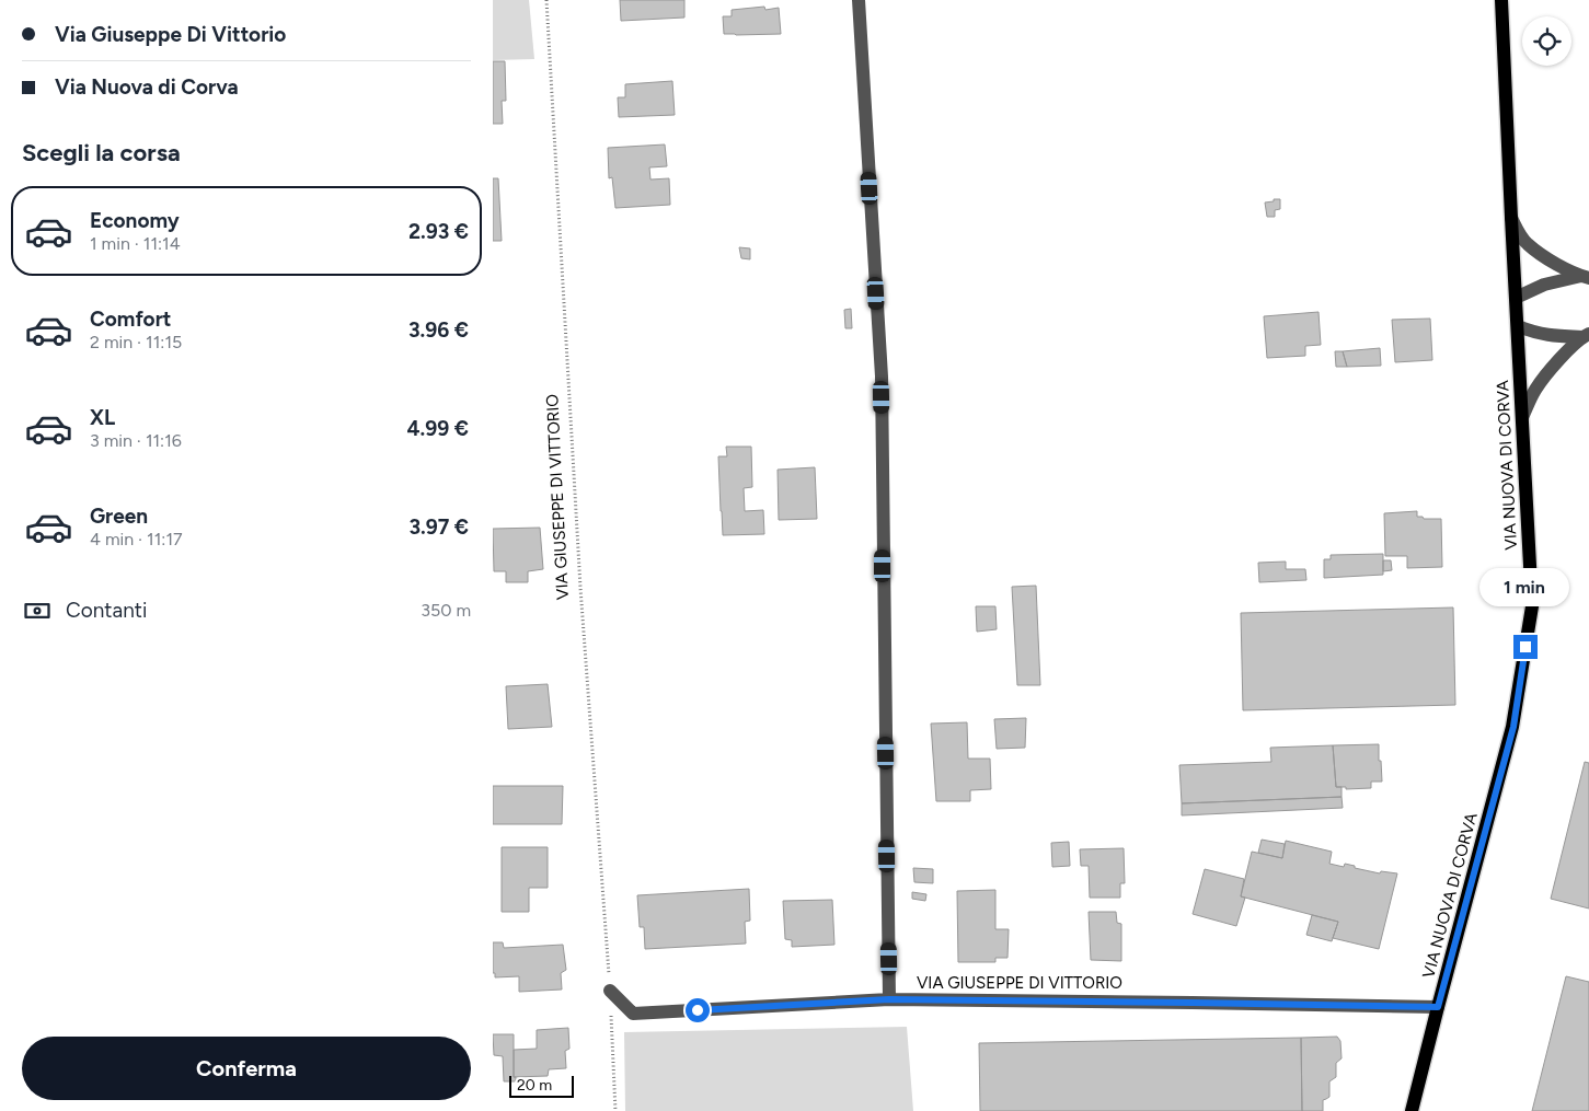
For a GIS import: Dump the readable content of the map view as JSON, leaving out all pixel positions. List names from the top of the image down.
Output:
{
  "streets": {
    "main road": ["VIA NUOVA DI CORVA"],
    "street": ["VIA GIUSEPPE DI VITTORIO"]
  },
  "crossings": [
    ["VIA NUOVA DI CORVA", "VIA GIUSEPPE DI VITTORIO"]
  ],
  "scale_bar": "20 m",
  "page": {
    "banner": ["Via Giuseppe Di Vittorio", "Via Nuova di Corva"],
    "heading": "Scegli la corsa",
    "list": [
      {
        "name": "Economy",
        "note": "1 min · 11:14",
        "value": "2.93 €"
      },
      {
        "name": "Comfort",
        "note": "2 min · 11:15",
        "value": "3.96 €"
      },
      {
        "name": "XL",
        "note": "3 min · 11:16",
        "value": "4.99 €"
      },
      {
        "name": "Green",
        "note": "4 min · 11:17",
        "value": "3.97 €"
      }
    ],
    "bubble": "1 min",
    "pay": ["Contanti", "350 m"],
    "buttons": "Conferma",
    "scale": "20 m"
  }
}
